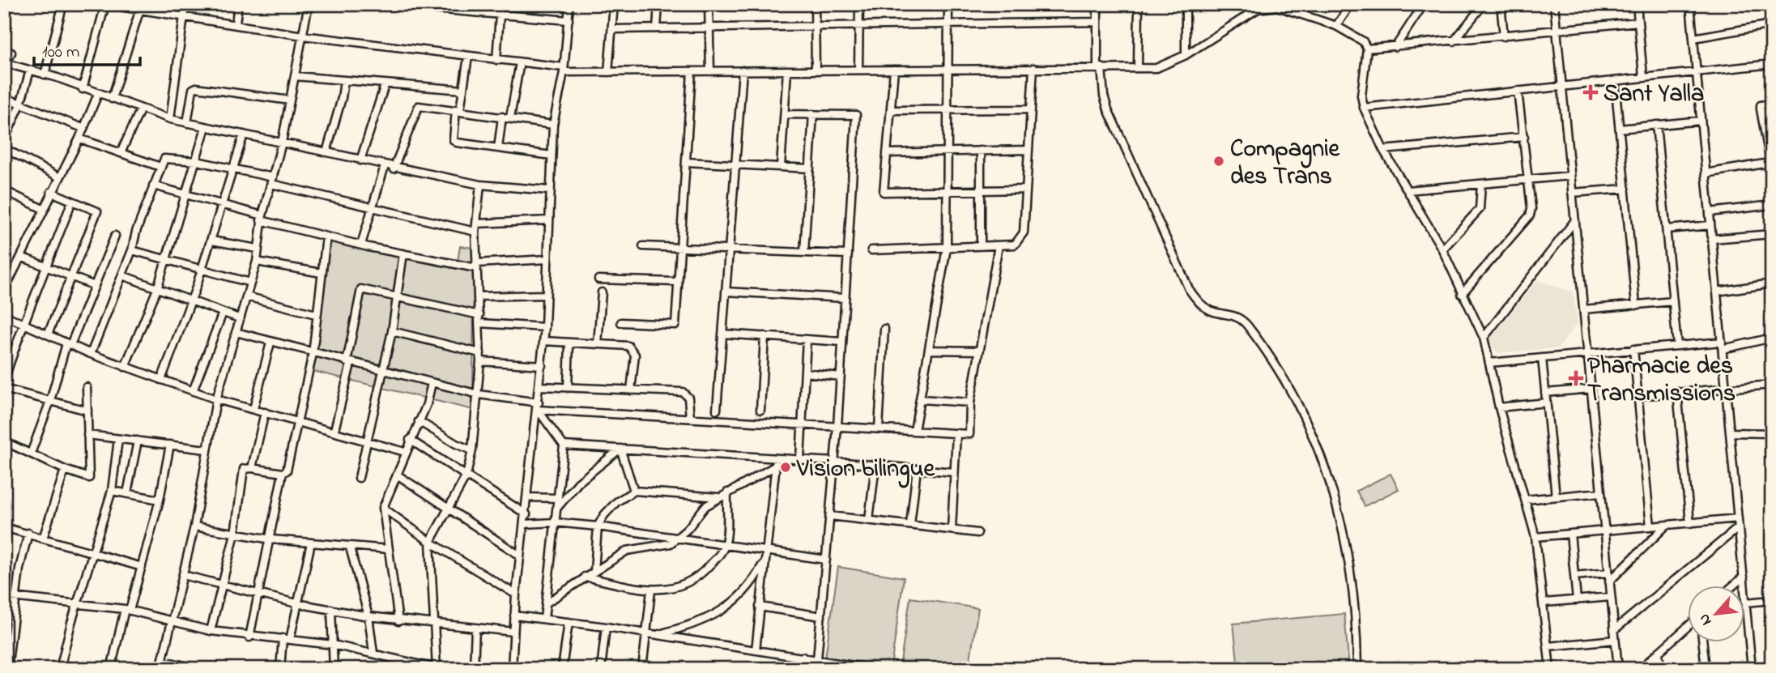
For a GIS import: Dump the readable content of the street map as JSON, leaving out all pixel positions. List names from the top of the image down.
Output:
{
  "places": {
    "health": ["Sant Yalla", "Pharmacie des Transmissions"],
    "other": ["Compagnie des Trans", "Vision bilingue"]
  },
  "scale_bar": "100 m",
  "north": "bottom left"
}
